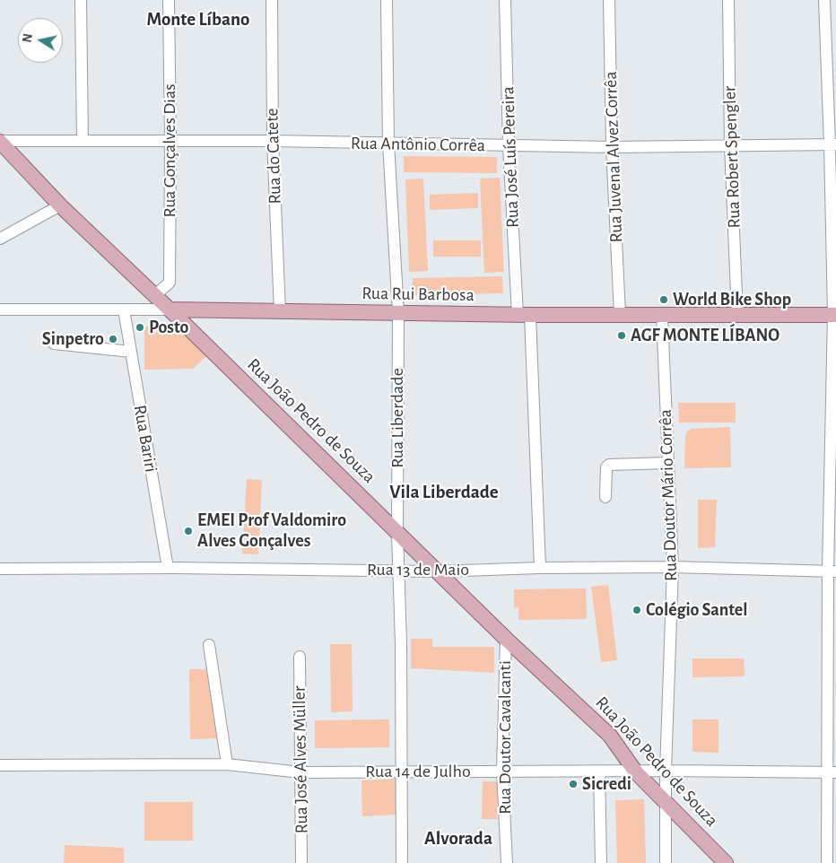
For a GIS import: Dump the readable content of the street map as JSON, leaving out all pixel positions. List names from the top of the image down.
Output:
{
  "streets": {
    "main road": ["Rua Rui Barbosa", "Rua João Pedro de Souza"],
    "street": [
      "Rua Antônio Corrêa",
      "Rua Gonçalves Dias",
      "Rua do Catete",
      "Rua José Luís Pereira",
      "Rua Juvenal Alvez Corrêa",
      "Rua Robert Spengler",
      "Rua Liberdade",
      "Rua Bariri",
      "Rua Doutor Mário Corrêa",
      "Rua 13 de Maio",
      "Rua Doutor Cavalcanti",
      "Rua José Alves Müller",
      "Rua 14 de Julho"
    ]
  },
  "crossings": [
    ["Rua Antônio Corrêa", "Rua Gonçalves Dias"],
    ["Rua Antônio Corrêa", "Rua do Catete"],
    ["Rua Antônio Corrêa", "Rua José Luís Pereira"],
    ["Rua Antônio Corrêa", "Rua Juvenal Alvez Corrêa"],
    ["Rua Antônio Corrêa", "Rua Robert Spengler"],
    ["Rua Antônio Corrêa", "Rua Liberdade"],
    ["Rua Antônio Corrêa", "Rua João Pedro de Souza"],
    ["Rua Gonçalves Dias", "Rua João Pedro de Souza"],
    ["Rua do Catete", "Rua Rui Barbosa"],
    ["Rua José Luís Pereira", "Rua Rui Barbosa"],
    ["Rua José Luís Pereira", "Rua 13 de Maio"],
    ["Rua Juvenal Alvez Corrêa", "Rua Rui Barbosa"],
    ["Rua Robert Spengler", "Rua Rui Barbosa"],
    ["Rua Rui Barbosa", "Rua Liberdade"],
    ["Rua Rui Barbosa", "Rua João Pedro de Souza"],
    ["Rua Rui Barbosa", "Rua Bariri"],
    ["Rua Rui Barbosa", "Rua Doutor Mário Corrêa"],
    ["Rua Liberdade", "Rua João Pedro de Souza"],
    ["Rua Liberdade", "Rua 13 de Maio"],
    ["Rua Liberdade", "Rua 14 de Julho"],
    ["Rua João Pedro de Souza", "Rua Doutor Mário Corrêa"],
    ["Rua João Pedro de Souza", "Rua 13 de Maio"],
    ["Rua João Pedro de Souza", "Rua Doutor Cavalcanti"],
    ["Rua João Pedro de Souza", "Rua 14 de Julho"],
    ["Rua Bariri", "Rua 13 de Maio"],
    ["Rua Doutor Mário Corrêa", "Rua 13 de Maio"],
    ["Rua Doutor Mário Corrêa", "Rua 14 de Julho"],
    ["Rua Doutor Cavalcanti", "Rua 14 de Julho"],
    ["Rua José Alves Müller", "Rua 14 de Julho"]
  ],
  "districts": ["Monte Líbano", "Vila Liberdade", "Alvorada"],
  "places": [
    "World Bike Shop",
    "Posto",
    "AGF MONTE LÍBANO",
    "Sinpetro",
    "EMEI Prof Valdomiro Alves Gonçalves",
    "Colégio Santel",
    "Sicredi"
  ],
  "north": "left"
}
